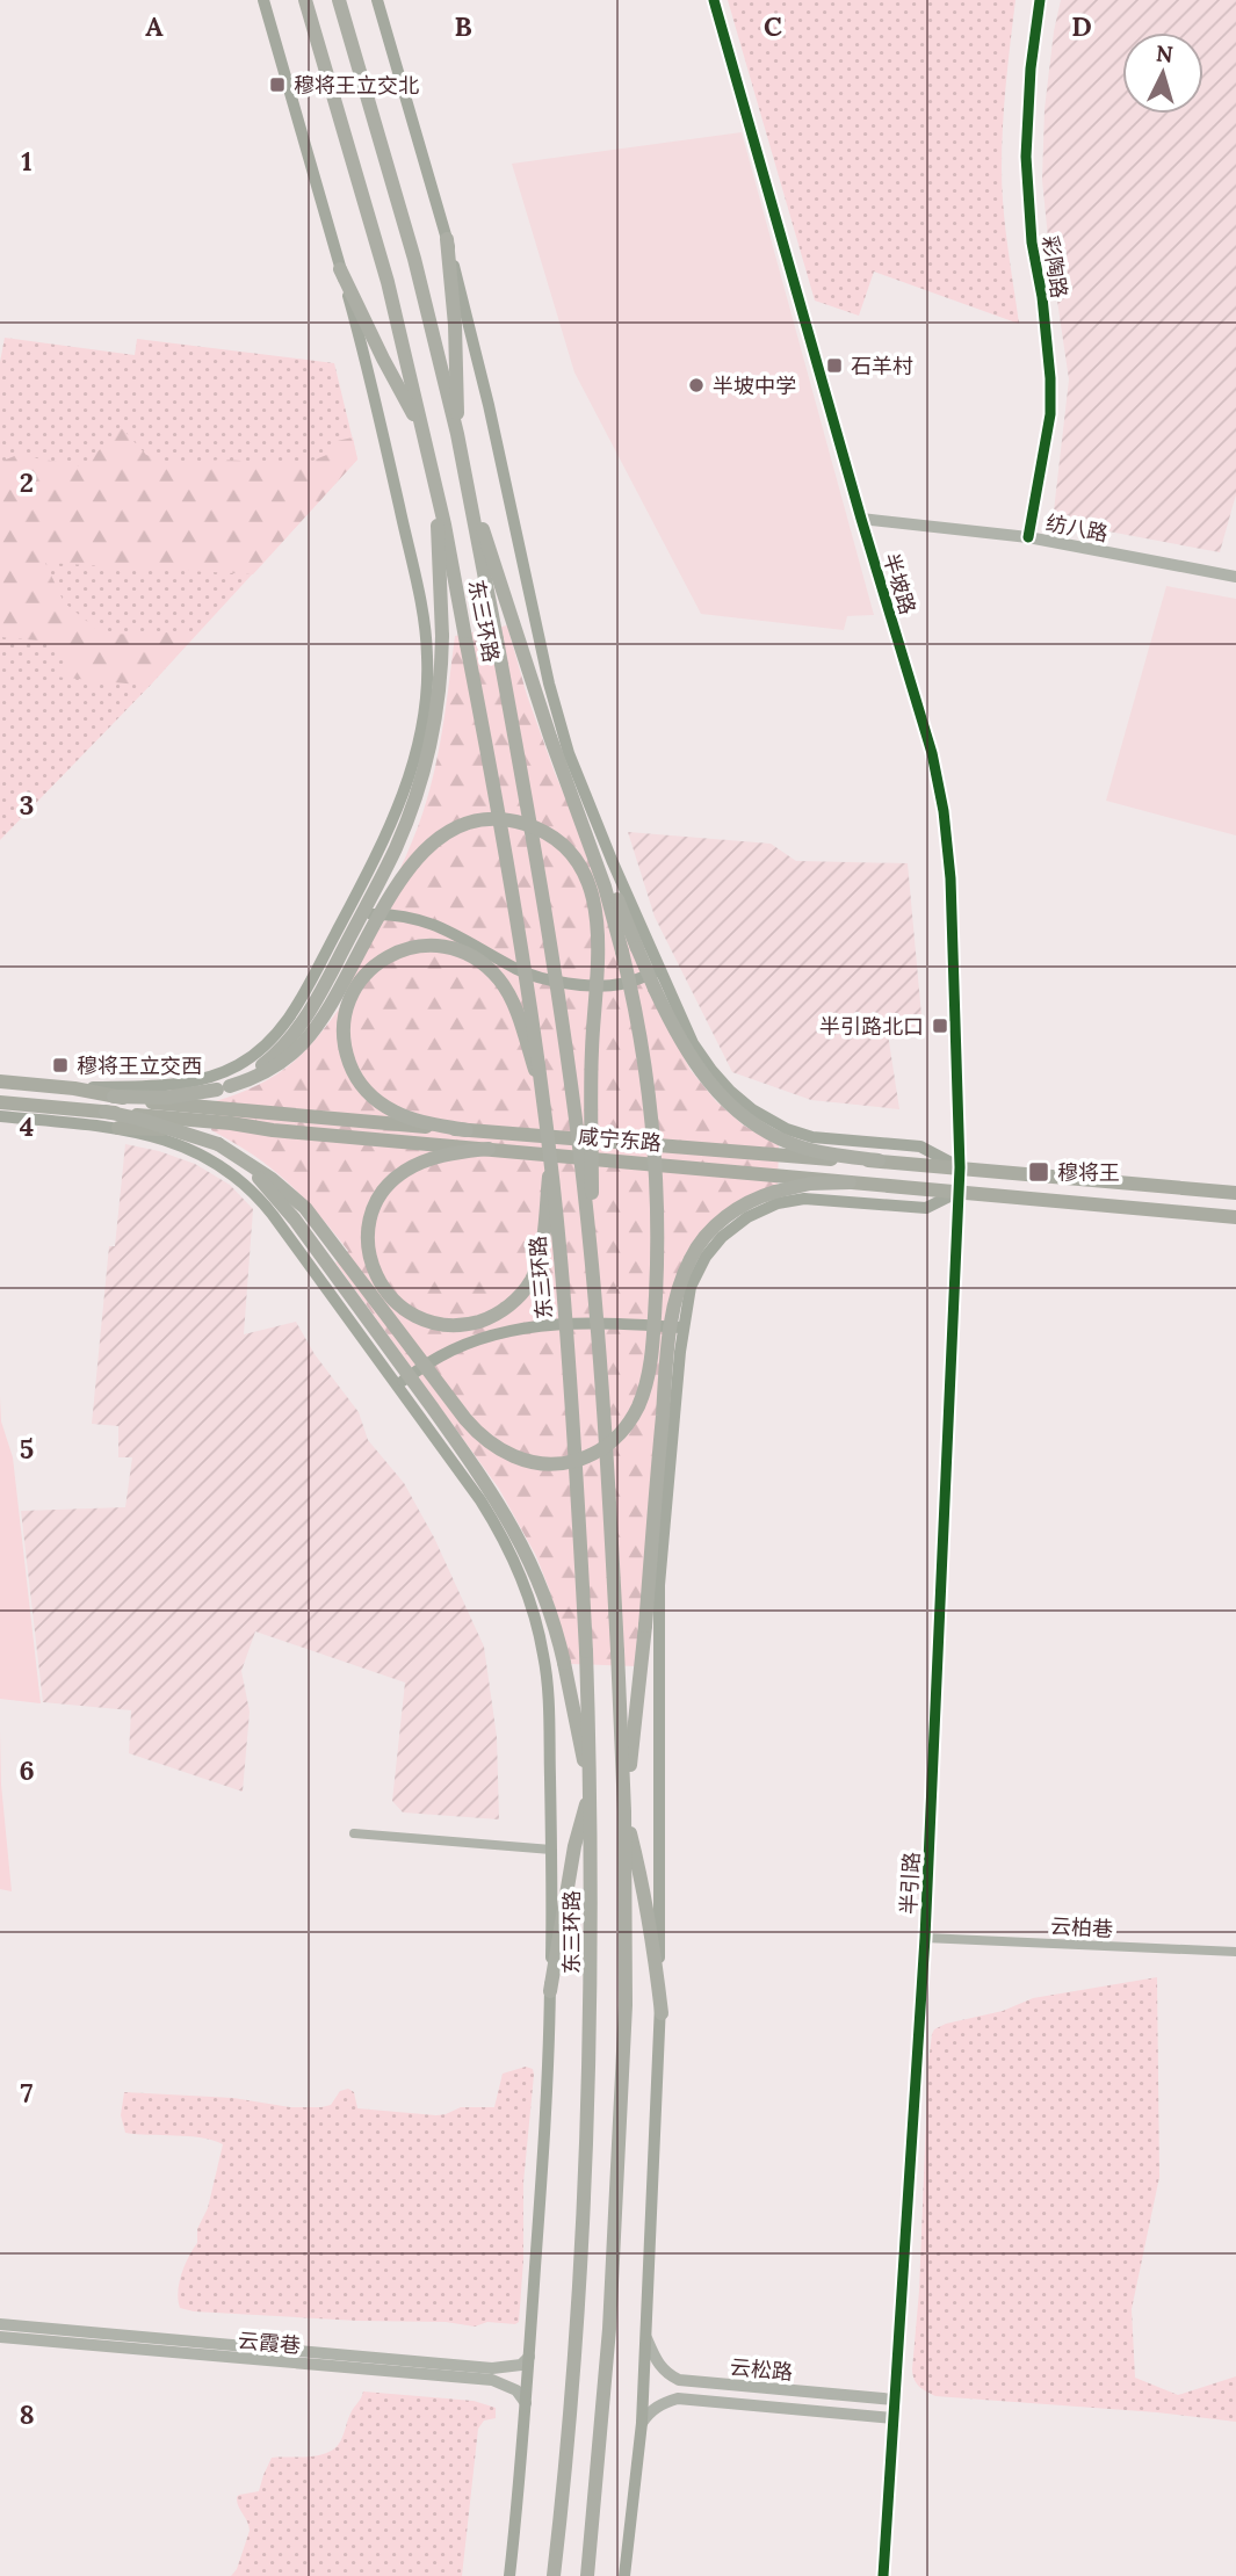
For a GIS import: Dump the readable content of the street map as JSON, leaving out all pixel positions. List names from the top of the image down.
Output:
{
  "streets": {
    "highway": ["东三环路"],
    "main road": ["咸宁东路"],
    "street": [
      "彩陶路",
      "纺八路",
      "半坡路",
      "半引路",
      "云柏巷",
      "云霞巷",
      "云松路"
    ]
  },
  "crossings": [
    ["彩陶路", "纺八路"],
    ["纺八路", "半坡路"],
    ["半坡路", "咸宁东路"],
    ["半坡路", "半引路"],
    ["咸宁东路", "半引路"],
    ["半引路", "云柏巷"],
    ["半引路", "云松路"]
  ],
  "places": {
    "transit": [
      "穆将王立交北",
      "石羊村",
      "半引路北口",
      "穆将王立交西",
      "穆将王"
    ],
    "other": ["半坡中学"]
  },
  "north": "top",
  "grid": {
    "columns": [
      "A",
      "B",
      "C",
      "D"
    ],
    "rows": [
      "1",
      "2",
      "3",
      "4",
      "5",
      "6",
      "7",
      "8"
    ]
  }
}
